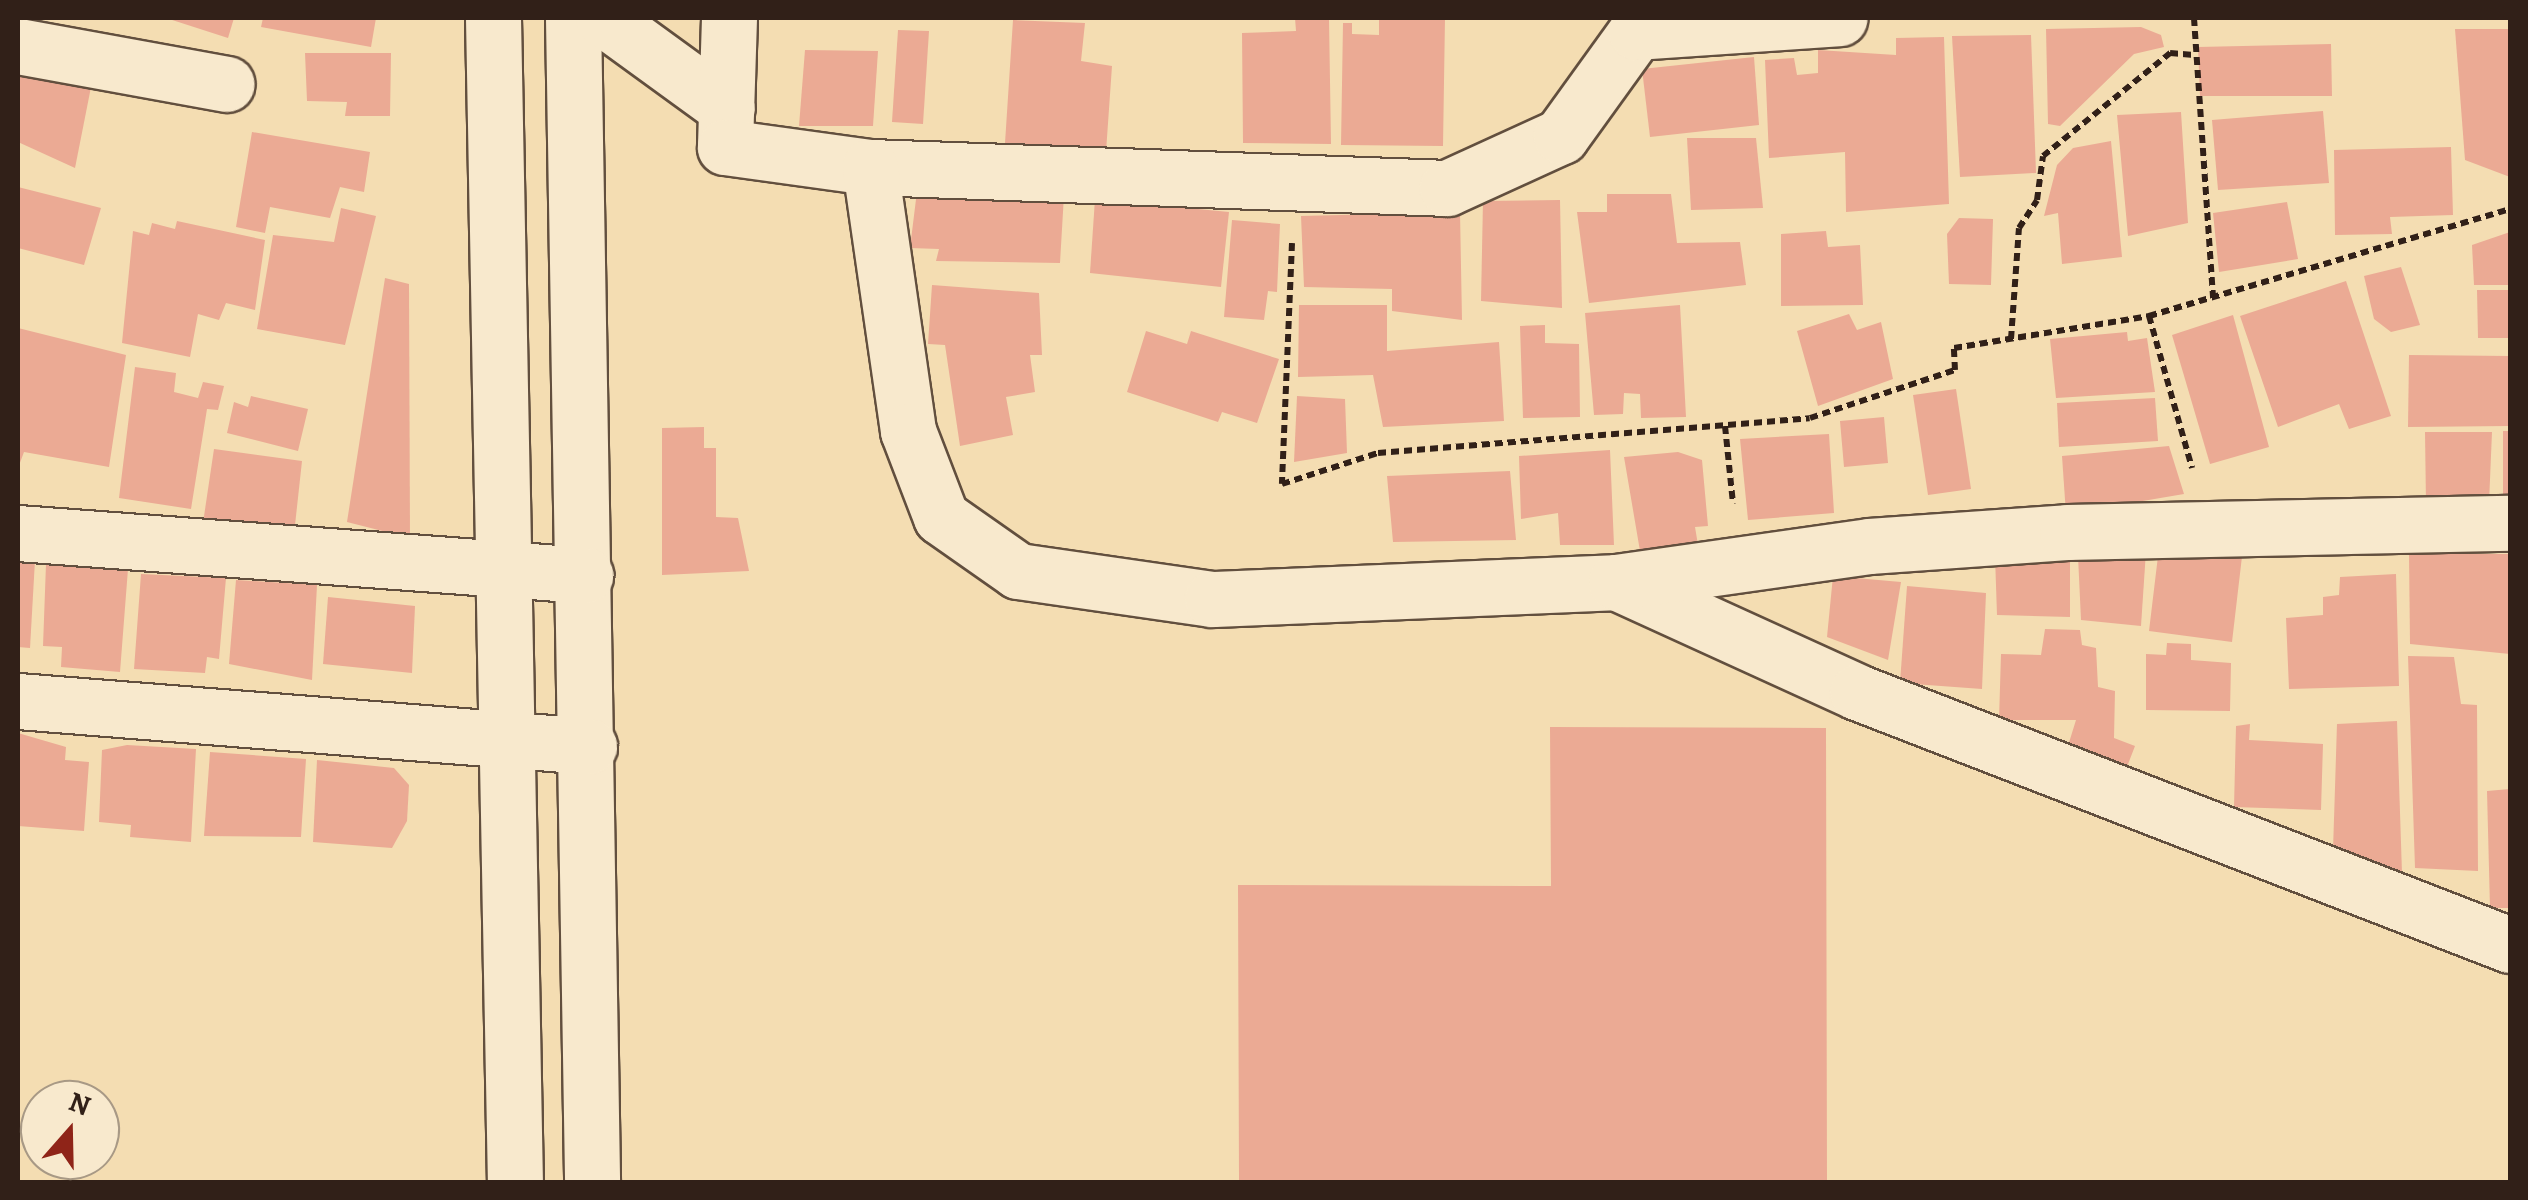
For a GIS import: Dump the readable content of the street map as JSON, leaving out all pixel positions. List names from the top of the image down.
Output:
{
  "north": "top"
}
